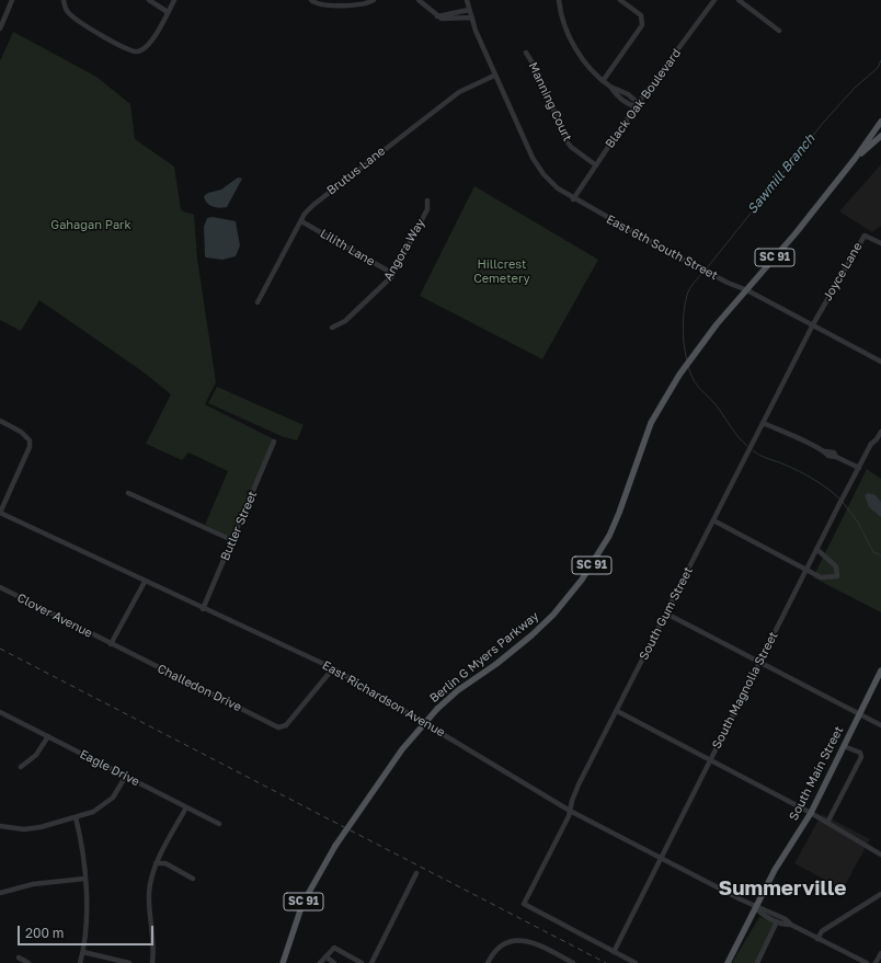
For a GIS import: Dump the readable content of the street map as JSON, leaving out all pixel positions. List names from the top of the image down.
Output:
{
  "streets": {
    "main road": ["SC 91", "Berlin G Myers Parkway", "South Main Street"],
    "street": [
      "Black Oak Boulevard",
      "Manning Court",
      "Brutus Lane",
      "Lilith Lane",
      "East 6th South Street",
      "Angora Way",
      "Joyce Lane",
      "Butler Street",
      "South Gum Street",
      "Clover Avenue",
      "Challedon Drive",
      "South Magnolia Street",
      "East Richardson Avenue",
      "Eagle Drive"
    ]
  },
  "crossings": [
    ["Black Oak Boulevard", "Manning Court"],
    ["Black Oak Boulevard", "East 6th South Street"],
    ["Brutus Lane", "Lilith Lane"],
    ["Brutus Lane", "East 6th South Street"],
    ["Lilith Lane", "Angora Way"],
    ["East 6th South Street", "Joyce Lane"],
    ["East 6th South Street", "South Gum Street"],
    ["East 6th South Street", "Berlin G Myers Parkway"],
    ["Joyce Lane", "South Gum Street"],
    ["Butler Street", "East Richardson Avenue"],
    ["South Gum Street", "South Magnolia Street"],
    ["South Gum Street", "East Richardson Avenue"],
    ["Clover Avenue", "Challedon Drive"],
    ["Challedon Drive", "East Richardson Avenue"],
    ["South Magnolia Street", "East Richardson Avenue"],
    ["East Richardson Avenue", "South Main Street"]
  ],
  "districts": ["Summerville"],
  "water": ["Sawmill Branch"],
  "parks": ["Gahagan Park", "Hillcrest Cemetery"],
  "scale_bar": "200 m"
}
